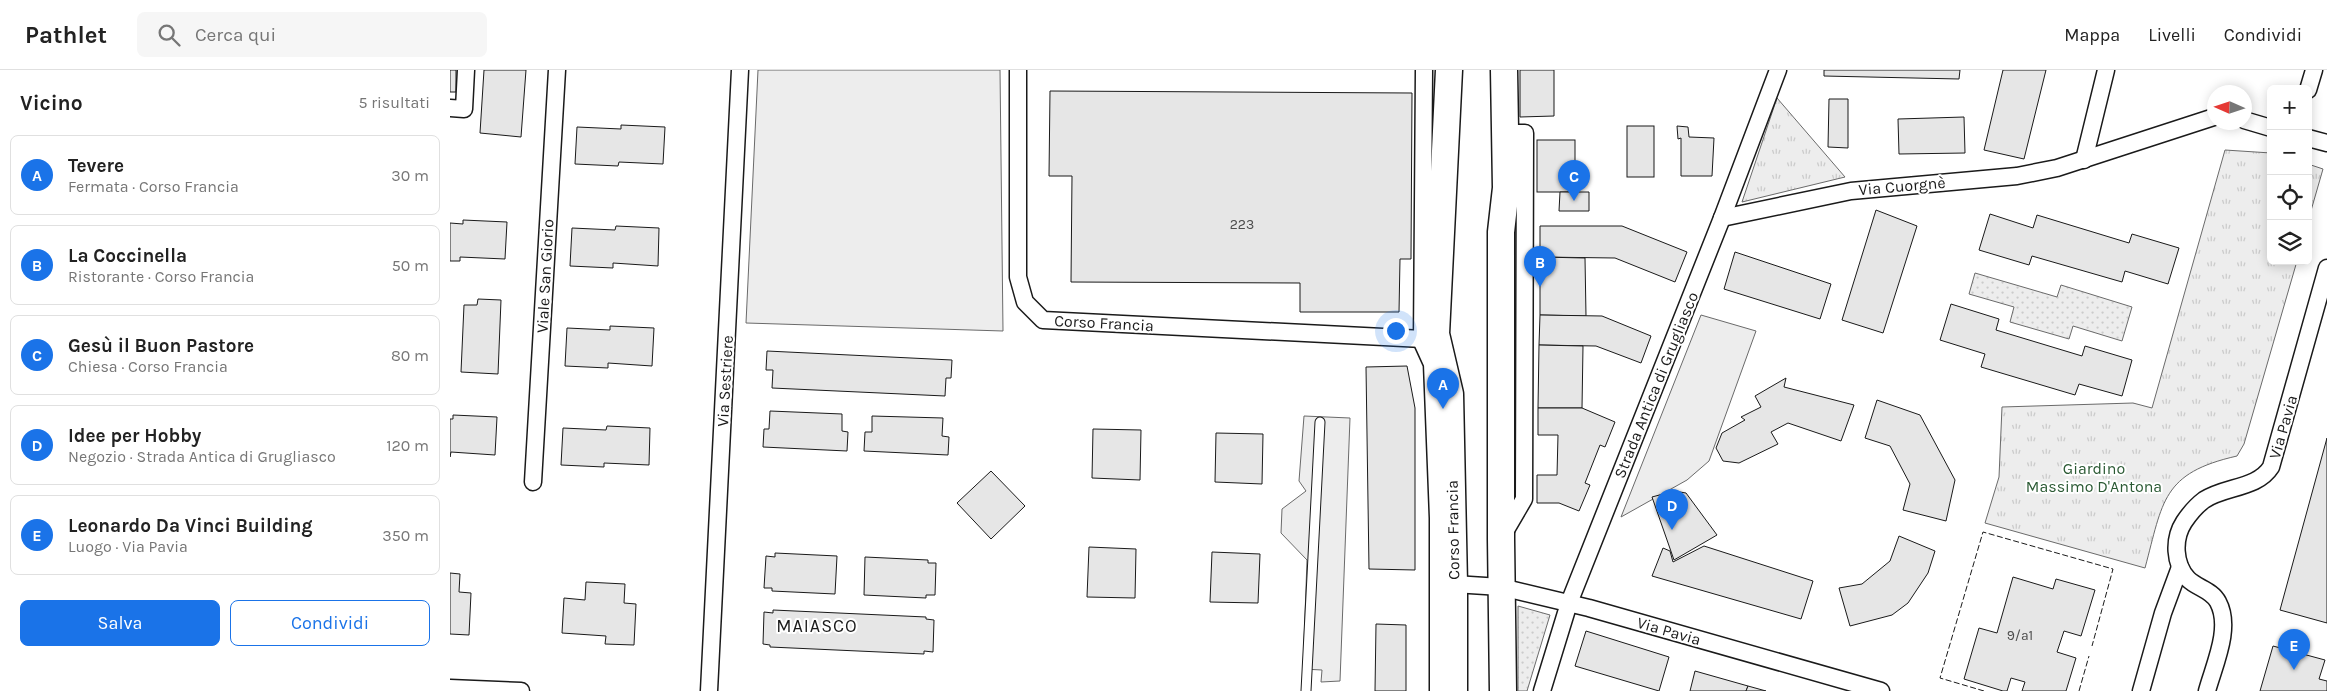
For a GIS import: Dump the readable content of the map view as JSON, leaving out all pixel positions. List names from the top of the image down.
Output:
{
  "streets": {
    "main road": ["Corso Francia"],
    "street": [
      "Via Cuorgnè",
      "Viale San Giorio",
      "Via Sestriere",
      "Strada Antica di Grugliasco",
      "Via Pavia"
    ]
  },
  "crossings": [
    ["Via Cuorgnè", "Strada Antica di Grugliasco"],
    ["Corso Francia", "Via Pavia"],
    ["Strada Antica di Grugliasco", "Via Pavia"]
  ],
  "districts": ["MAIASCO"],
  "parks": ["Giardino Massimo D'Antona"],
  "house_numbers": ["223", "9/a1"],
  "north": "left",
  "page": {
    "header": "Pathlet",
    "search": "Cerca qui",
    "nav": ["Mappa", "Livelli", "Condividi"],
    "heading": ["Vicino", "5 risultati"],
    "map_buttons": ["+", "−"],
    "list": [
      {
        "mark": "A",
        "name": "Tevere",
        "note": "Fermata · Corso Francia",
        "value": "30 m"
      },
      {
        "mark": "B",
        "name": "La Coccinella",
        "note": "Ristorante · Corso Francia",
        "value": "50 m"
      },
      {
        "mark": "C",
        "name": "Gesù il Buon Pastore",
        "note": "Chiesa · Corso Francia",
        "value": "80 m"
      },
      {
        "mark": "D",
        "name": "Idee per Hobby",
        "note": "Negozio · Strada Antica di Grugliasco",
        "value": "120 m"
      },
      {
        "mark": "E",
        "name": "Leonardo Da Vinci Building",
        "note": "Luogo · Via Pavia",
        "value": "350 m"
      }
    ],
    "pins": [
      "C",
      "B",
      "A",
      "D",
      "E"
    ],
    "buttons": ["Salva", "Condividi"]
  }
}
